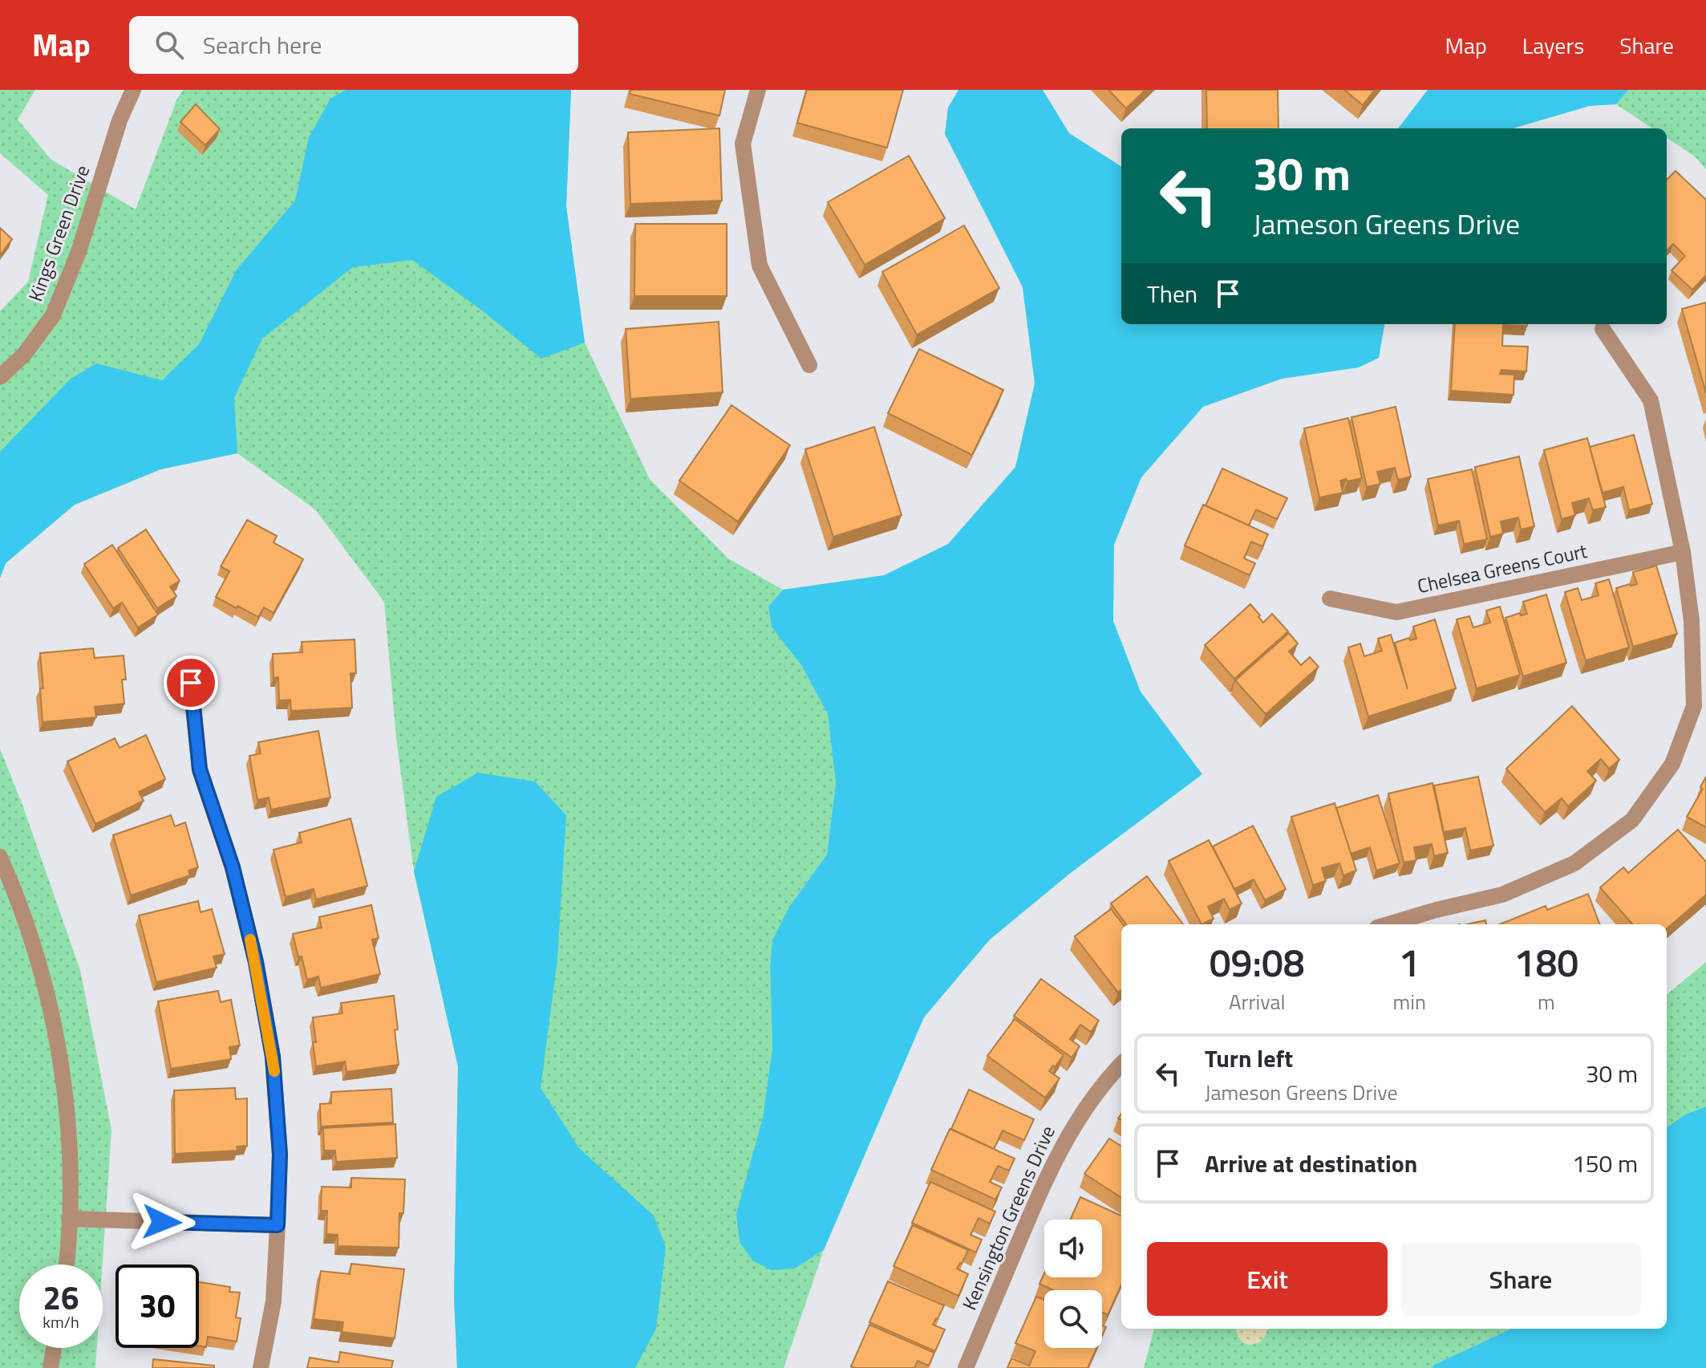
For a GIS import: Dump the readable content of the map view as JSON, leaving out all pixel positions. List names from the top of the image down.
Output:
{
  "streets": {
    "street": ["Kings Green Drive", "Chelsea Greens Court", "Kensington Greens Drive"]
  },
  "page": {
    "header": "Map",
    "search": "Search here",
    "nav": ["Map", "Layers", "Share"],
    "turn": ["30 m", "Jameson Greens Drive"],
    "then": "Then",
    "eta": [
      "09:08",
      "Arrival",
      "1",
      "min",
      "180",
      "m"
    ],
    "list": [
      {
        "name": "Turn left",
        "note": "Jameson Greens Drive",
        "value": "30 m"
      },
      {
        "name": "Arrive at destination",
        "value": "150 m"
      }
    ],
    "buttons": ["Exit", "Share"],
    "speed": "26 km/h",
    "limit": "30"
  }
}
